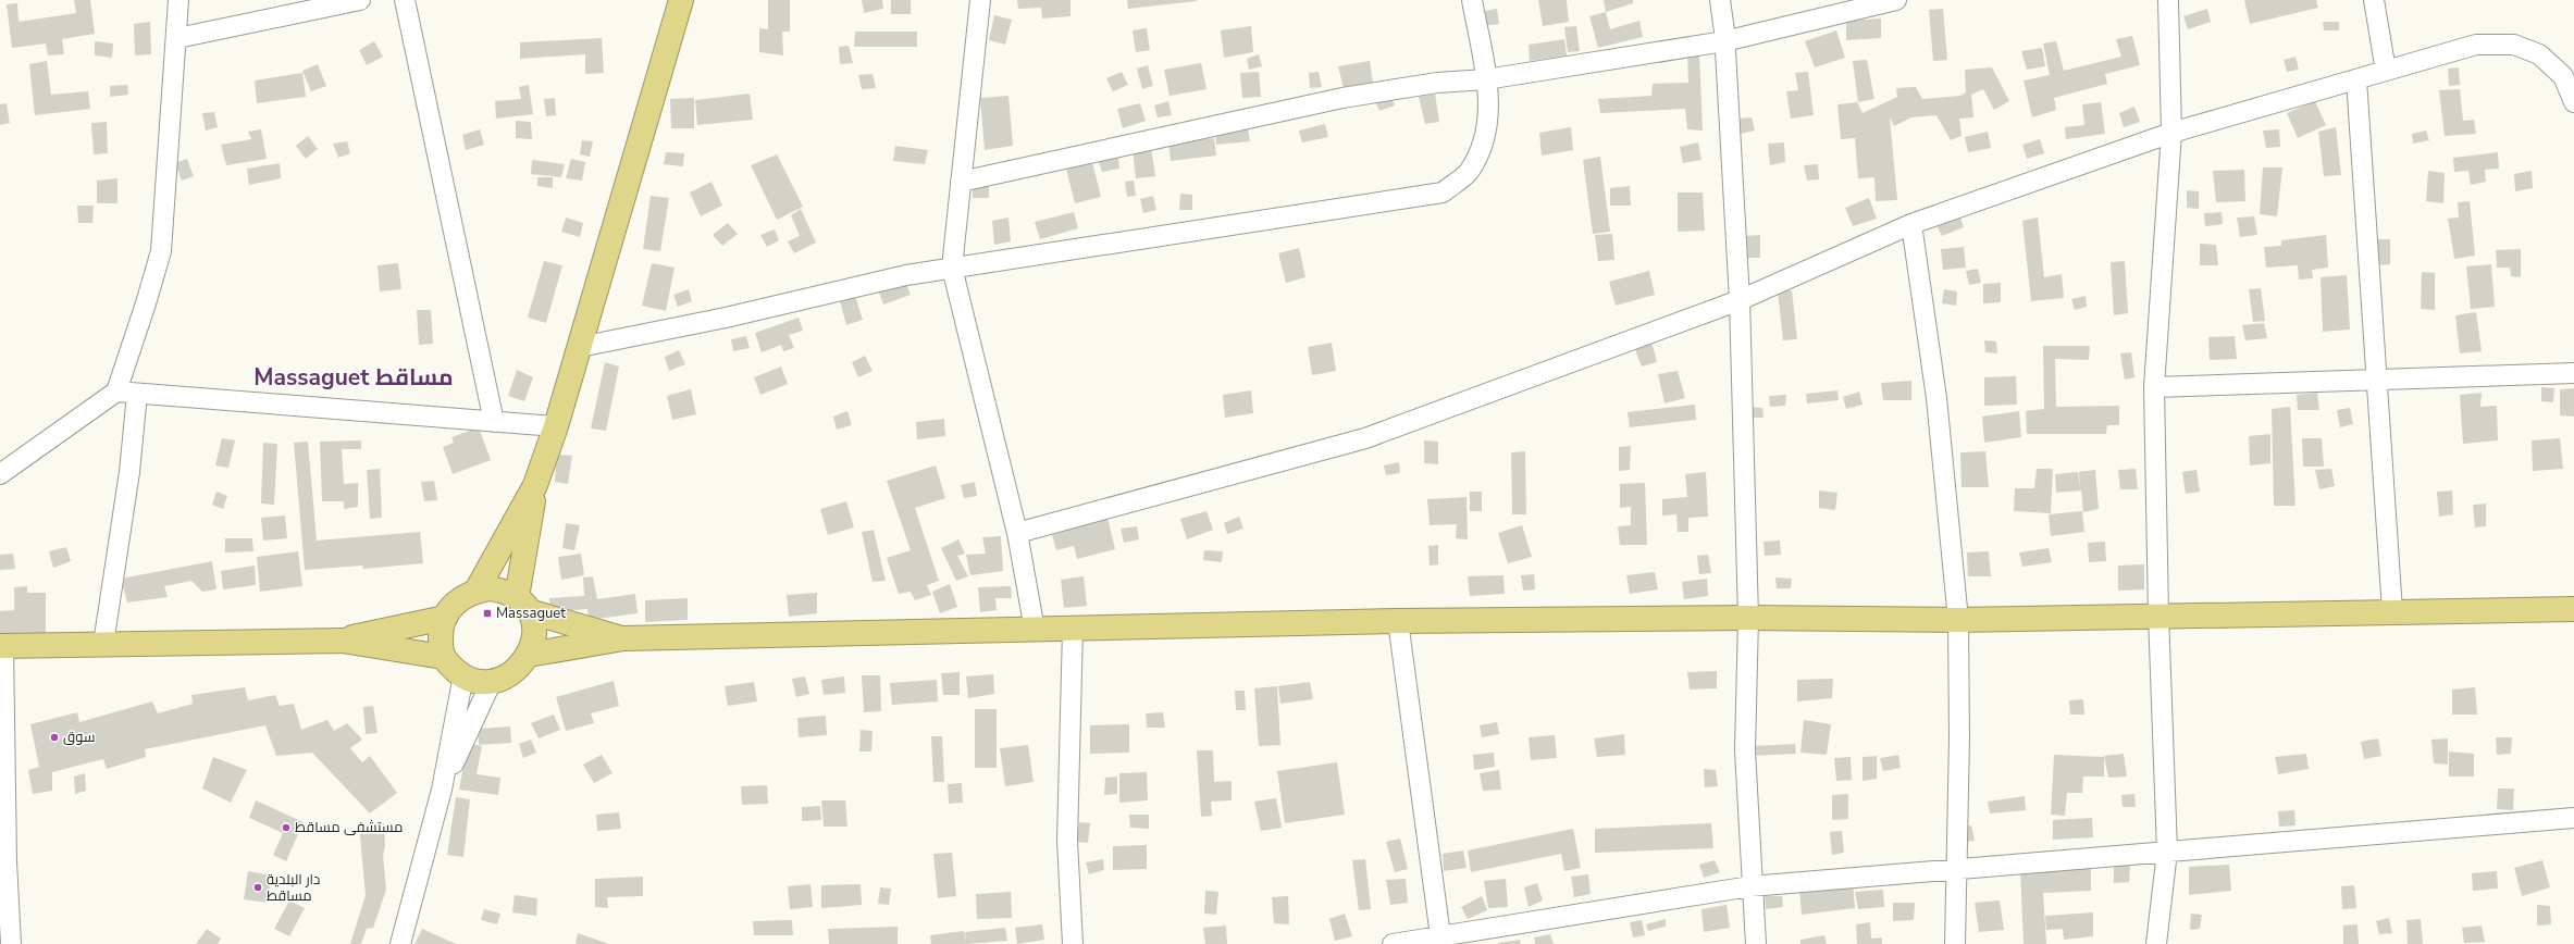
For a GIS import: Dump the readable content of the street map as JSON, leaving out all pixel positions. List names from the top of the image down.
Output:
{
  "districts": ["Massaguet مساقط"],
  "places": {
    "transit": ["Massaguet"],
    "other": ["سوق", "مستشفى مساقط", "دار البلدية مساقط"]
  }
}
